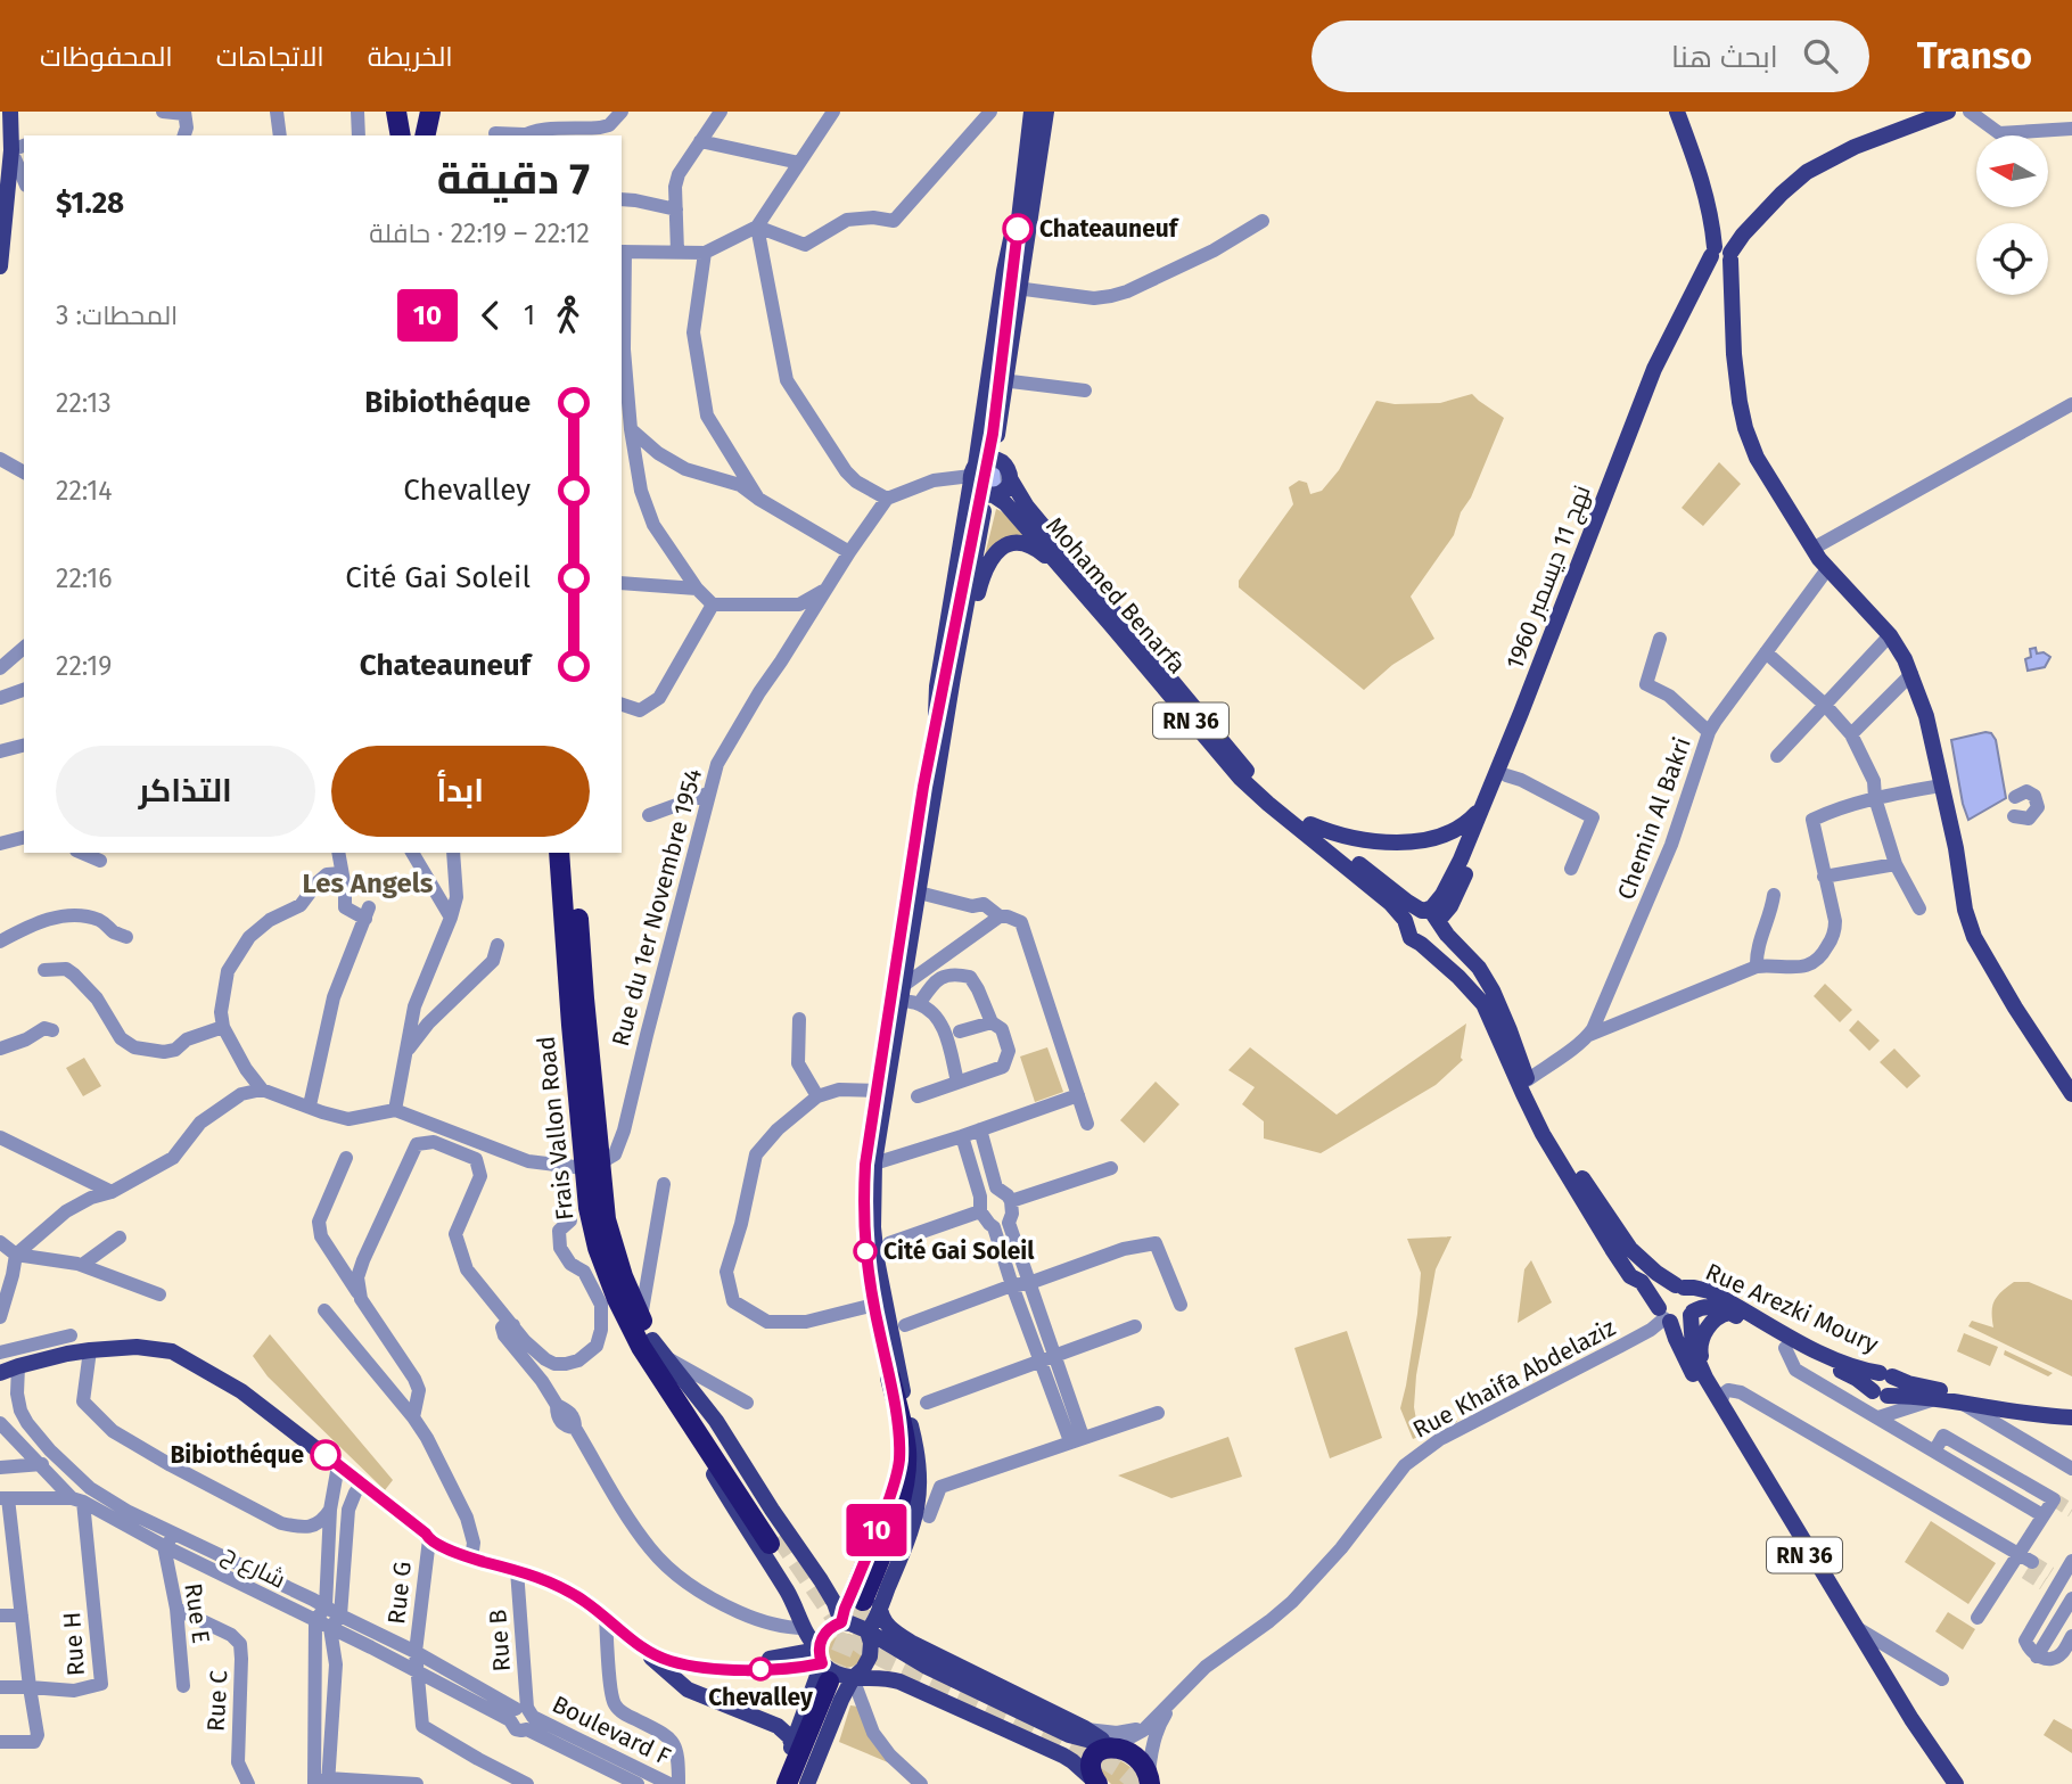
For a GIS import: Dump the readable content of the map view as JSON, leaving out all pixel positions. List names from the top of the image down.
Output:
{
  "streets": {
    "highway": ["Frais Vallon Road"],
    "main road": [
      "نهج 11 ديسمبر 1960",
      "Mohamed Benarfa",
      "RN 36",
      "Rue Arezki Moury"
    ],
    "street": [
      "Chemin Al Bakri",
      "Rue du 1er Novembre 1954",
      "Rue Khaifa Abdelaziz",
      "شارع ح",
      "Rue G",
      "Rue E",
      "Rue B",
      "Rue H",
      "Rue C",
      "Boulevard F"
    ]
  },
  "crossings": [
    ["نهج 11 ديسمبر 1960", "Mohamed Benarfa"],
    ["نهج 11 ديسمبر 1960", "RN 36"],
    ["Mohamed Benarfa", "RN 36"],
    ["RN 36", "Chemin Al Bakri"],
    ["RN 36", "Rue Arezki Moury"],
    ["RN 36", "Rue Khaifa Abdelaziz"],
    ["Rue du 1er Novembre 1954", "Frais Vallon Road"],
    ["Rue Arezki Moury", "Rue Khaifa Abdelaziz"],
    ["شارع ح", "Rue G"],
    ["شارع ح", "Rue E"],
    ["شارع ح", "Rue B"],
    ["شارع ح", "Rue H"],
    ["شارع ح", "Boulevard F"],
    ["Rue G", "Boulevard F"],
    ["Rue E", "Rue C"],
    ["Rue B", "Boulevard F"]
  ],
  "districts": ["Les Angels"],
  "places": [
    "Chateauneuf",
    "Cité Gai Soleil",
    "Bibiothéque",
    "Chevalley"
  ],
  "lines": ["bus line 10"],
  "north": "left",
  "page": {
    "header": "Transo",
    "search": "ابحث هنا",
    "nav": ["الخريطة", "الاتجاهات", "المحفوظات"],
    "on_map": "10",
    "heading": ["7 دقيقة", "22:12 – 22:19 · حافلة", "$1.28"],
    "legs": ["1", "10", "المحطات: 3"],
    "list": [
      {
        "name": "Bibiothéque",
        "value": "22:13"
      },
      {
        "name": "Chevalley",
        "value": "22:14"
      },
      {
        "name": "Cité Gai Soleil",
        "value": "22:16"
      },
      {
        "name": "Chateauneuf",
        "value": "22:19"
      }
    ],
    "buttons": ["ابدأ", "التذاكر"]
  }
}
